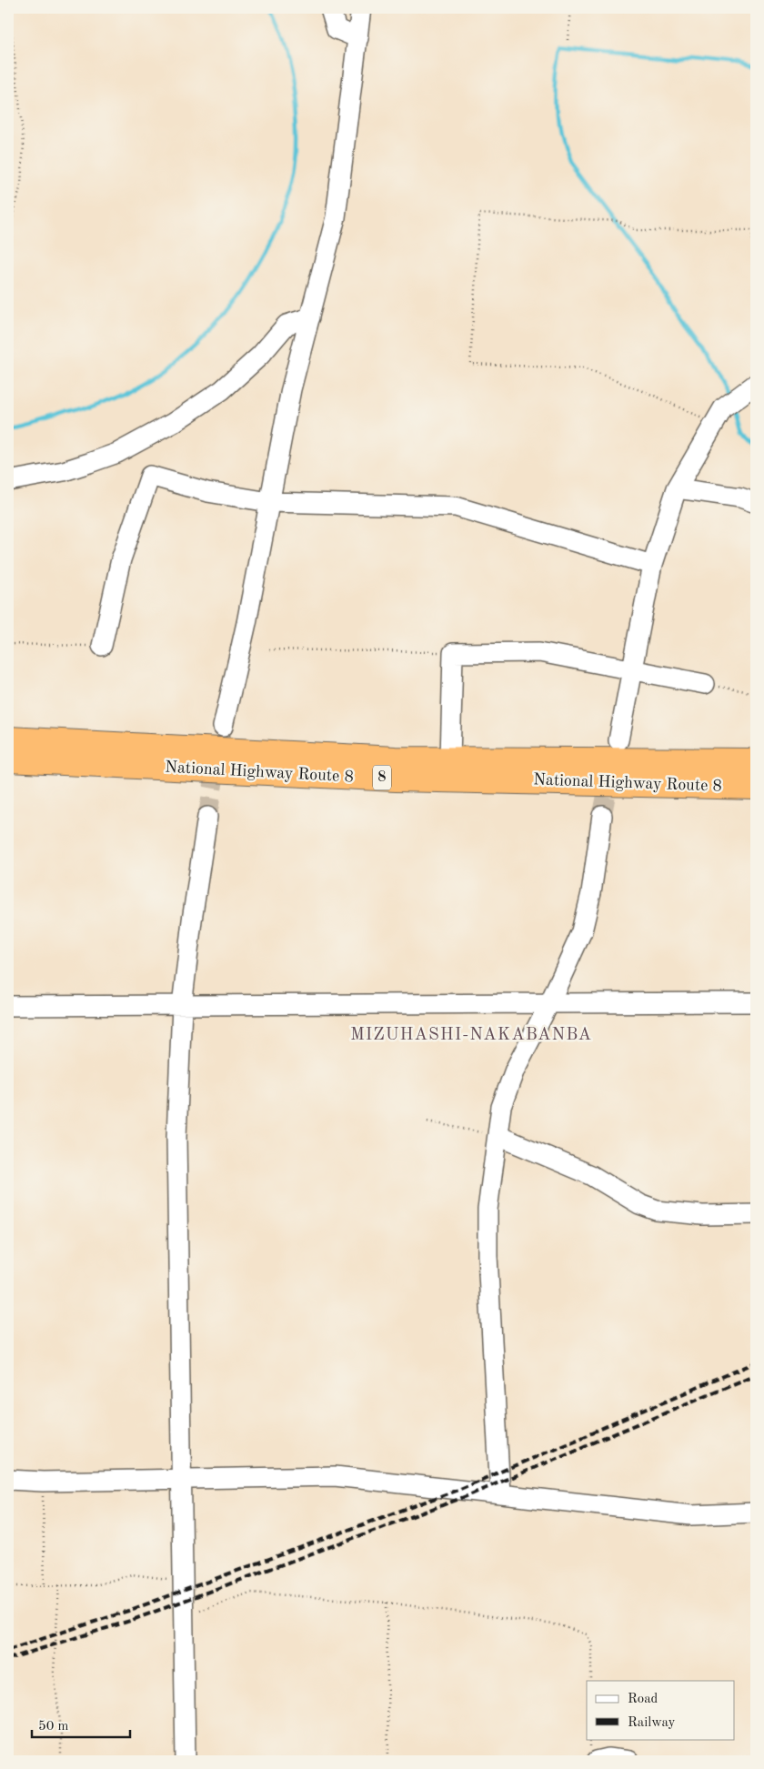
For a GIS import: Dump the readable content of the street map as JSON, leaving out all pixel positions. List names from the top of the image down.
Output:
{
  "streets": {
    "highway": ["National Highway Route 8", "8"]
  },
  "districts": ["MIZUHASHI-NAKABANBA"],
  "legend": ["Road", "Railway"],
  "scale_bar": "50 m"
}
